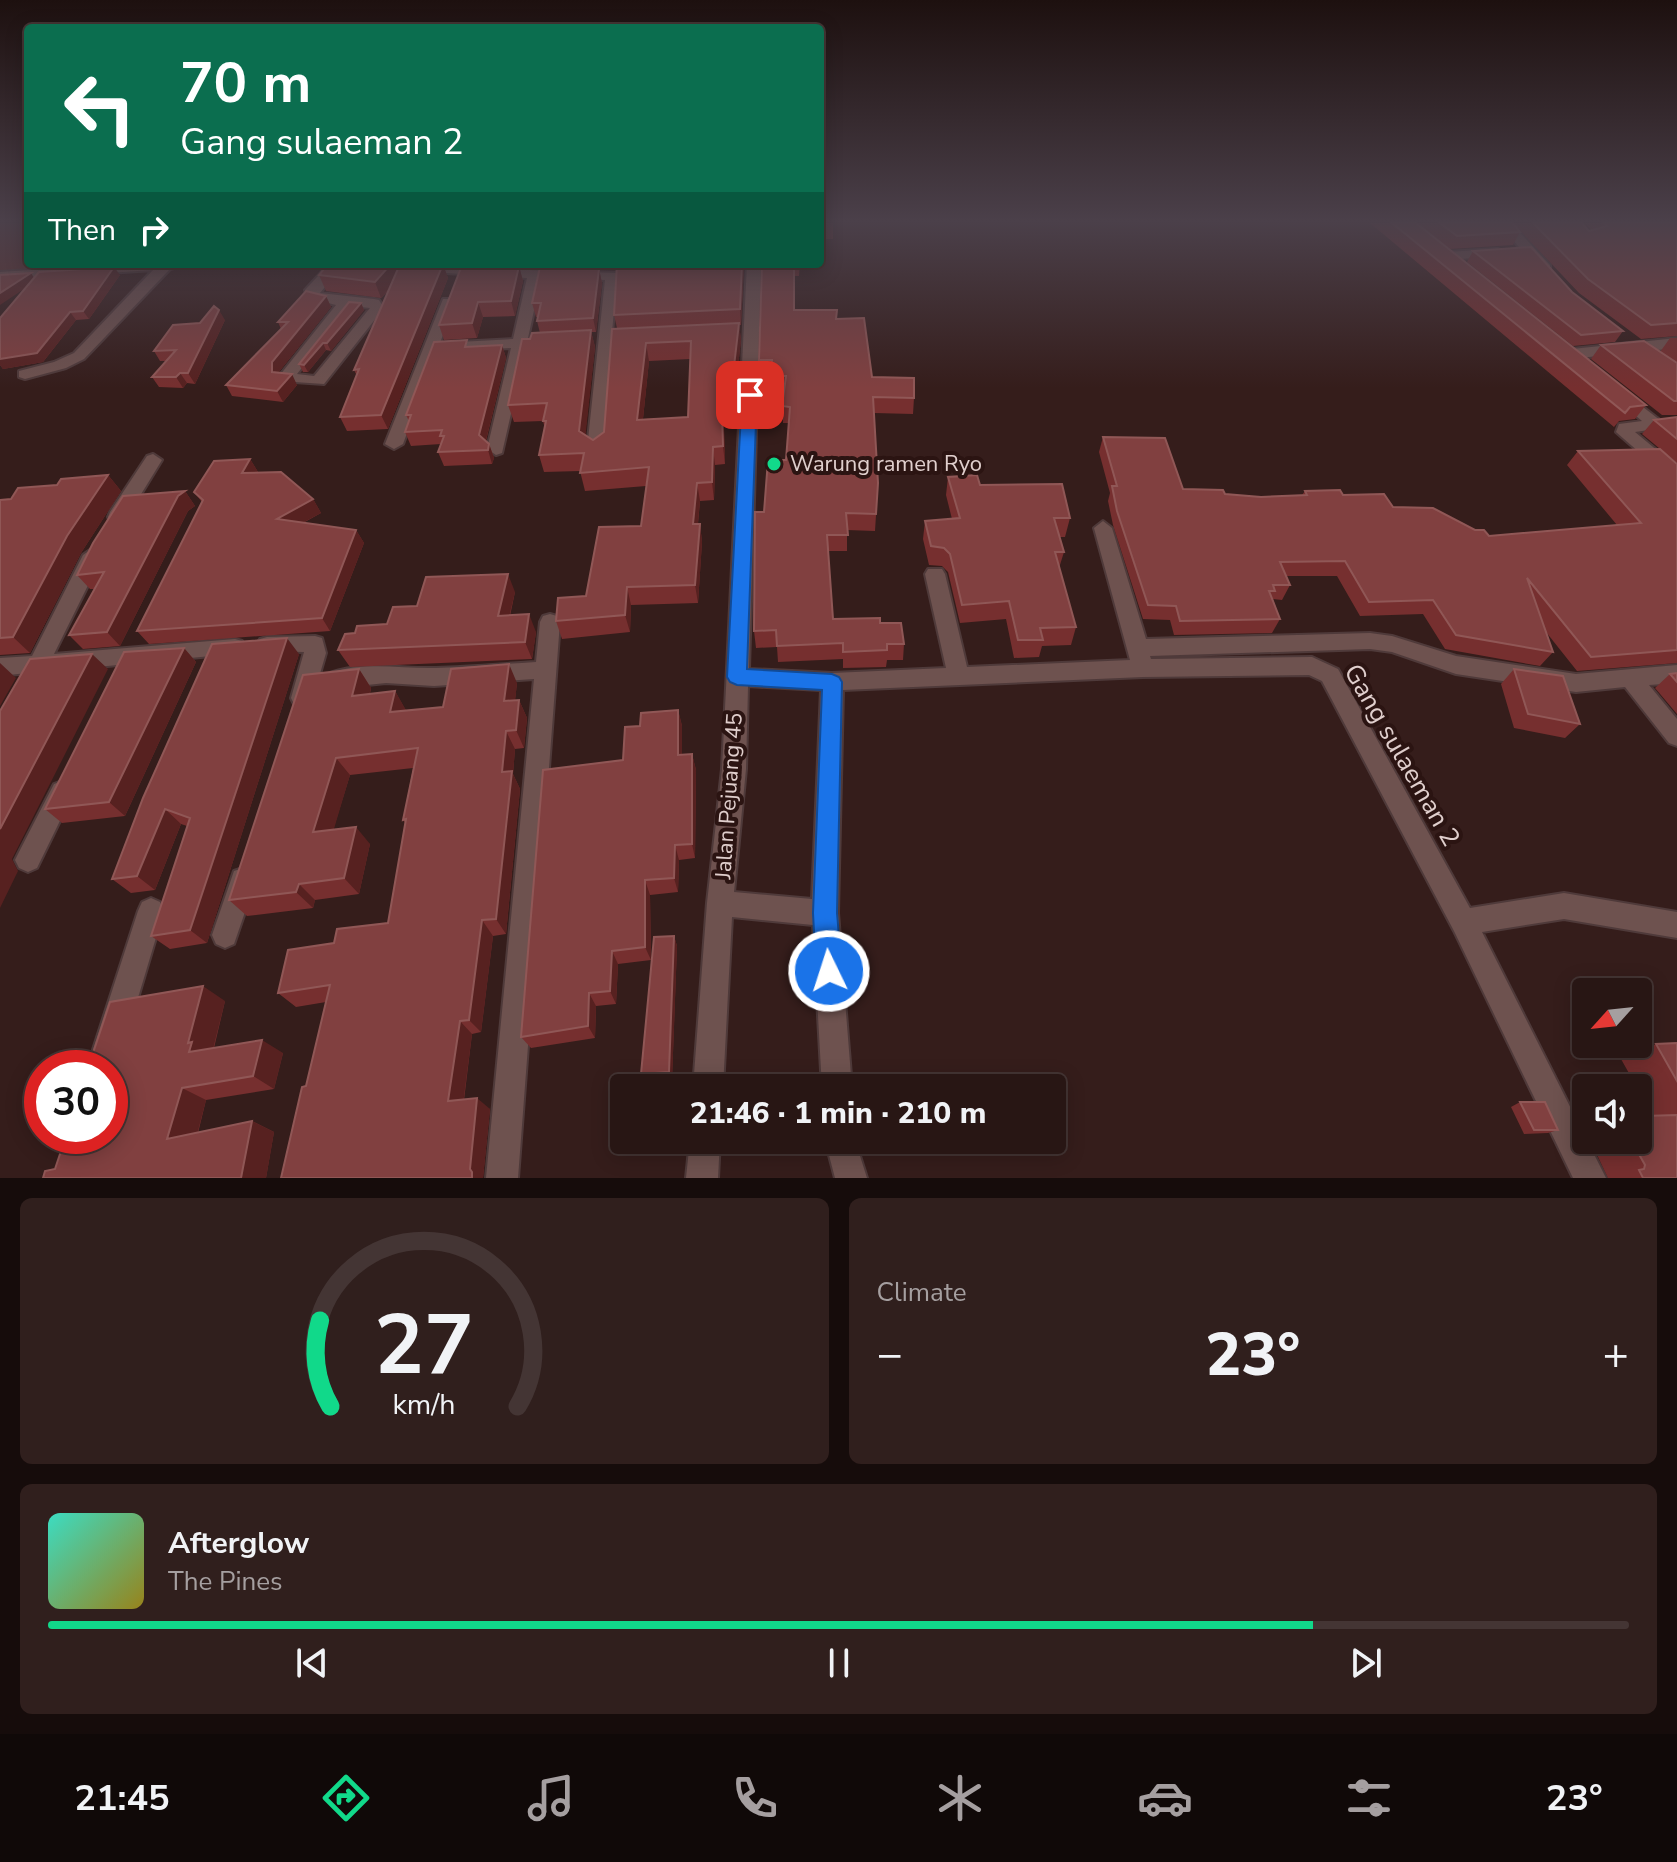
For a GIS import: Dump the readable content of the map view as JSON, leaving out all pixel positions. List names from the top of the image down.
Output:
{
  "streets": {
    "street": ["Gang sulaeman 2", "Jalan Pejuang 45"]
  },
  "crossings": [
    ["Gang sulaeman 2", "Jalan Pejuang 45"]
  ],
  "places": ["Warung ramen Ryo"],
  "north": "bottom left",
  "page": {
    "turn": ["70 m", "Gang sulaeman 2"],
    "then": "Then",
    "limit": "30",
    "trip": "21:46 · 1 min · 210 m",
    "tile": "Climate",
    "heat": ["−", "23°", "+"],
    "song": ["Afterglow", "The Pines"],
    "tabs": ["21:45", "23°"],
    "gauge": ["27", "km/h"]
  }
}
